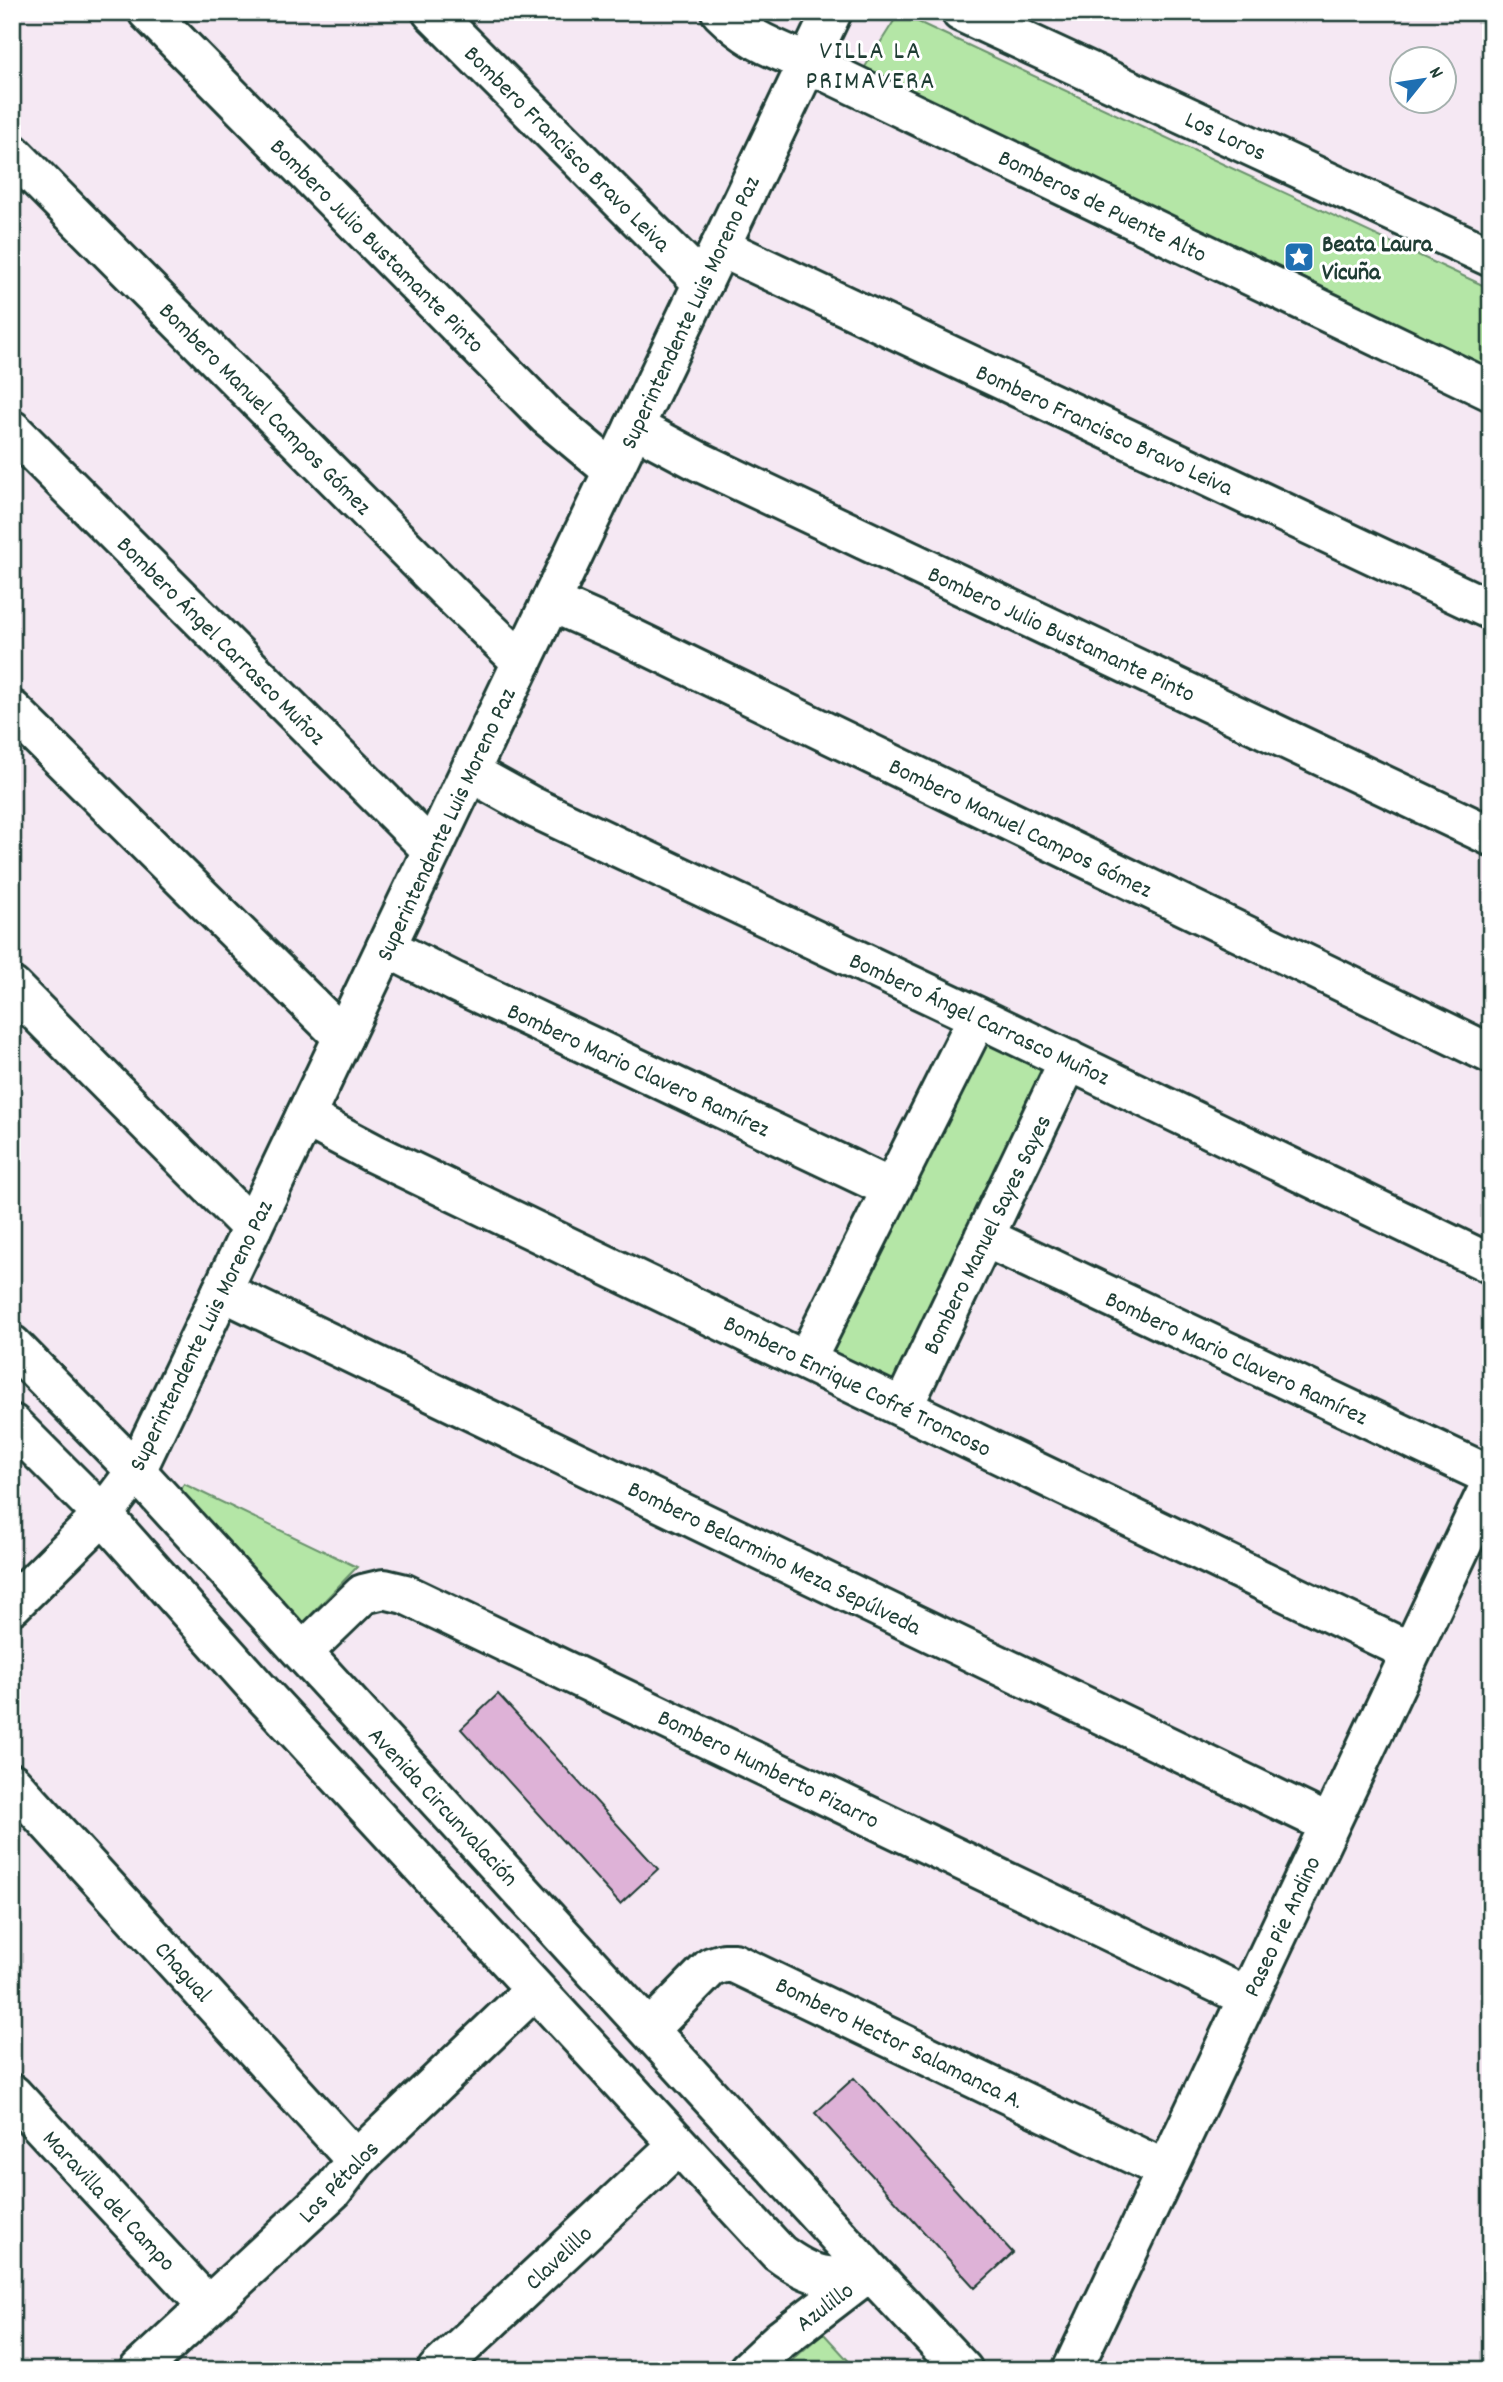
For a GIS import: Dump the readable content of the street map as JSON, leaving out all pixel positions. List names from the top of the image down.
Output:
{
  "streets": {
    "street": [
      "Los Loros",
      "Bombero Francisco Bravo Leiva",
      "Bomberos de Puente Alto",
      "Bombero Julio Bustamante Pinto",
      "Superintendente Luis Moreno Paz",
      "Bombero Manuel Campos Gómez",
      "Bombero Ángel Carrasco Muñoz",
      "Bombero Mario Clavero Ramírez",
      "Bombero Manuel Sayes Sayes",
      "Bombero Enrique Cofré Troncoso",
      "Bombero Belarmino Meza Sepúlveda",
      "Bombero Humberto Pizarro",
      "Avenida Circunvalación",
      "Paseo Pie Andino",
      "Chagual",
      "Bombero Hector Salamanca A.",
      "Los Pétalos",
      "Maravilla del Campo",
      "Clavelillo",
      "Azulillo"
    ]
  },
  "crossings": [
    ["Bombero Francisco Bravo Leiva", "Superintendente Luis Moreno Paz"],
    ["Bomberos de Puente Alto", "Superintendente Luis Moreno Paz"],
    ["Bombero Julio Bustamante Pinto", "Superintendente Luis Moreno Paz"],
    ["Superintendente Luis Moreno Paz", "Bombero Manuel Campos Gómez"],
    ["Superintendente Luis Moreno Paz", "Bombero Ángel Carrasco Muñoz"],
    ["Superintendente Luis Moreno Paz", "Bombero Mario Clavero Ramírez"],
    ["Superintendente Luis Moreno Paz", "Bombero Enrique Cofré Troncoso"],
    ["Superintendente Luis Moreno Paz", "Bombero Belarmino Meza Sepúlveda"],
    ["Superintendente Luis Moreno Paz", "Avenida Circunvalación"],
    ["Bombero Ángel Carrasco Muñoz", "Bombero Manuel Sayes Sayes"],
    ["Bombero Mario Clavero Ramírez", "Bombero Manuel Sayes Sayes"],
    ["Bombero Manuel Sayes Sayes", "Bombero Enrique Cofré Troncoso"],
    ["Bombero Enrique Cofré Troncoso", "Paseo Pie Andino"],
    ["Bombero Belarmino Meza Sepúlveda", "Paseo Pie Andino"],
    ["Bombero Humberto Pizarro", "Avenida Circunvalación"],
    ["Bombero Humberto Pizarro", "Paseo Pie Andino"],
    ["Avenida Circunvalación", "Bombero Hector Salamanca A."],
    ["Avenida Circunvalación", "Azulillo"],
    ["Paseo Pie Andino", "Bombero Hector Salamanca A."],
    ["Chagual", "Los Pétalos"],
    ["Los Pétalos", "Maravilla del Campo"]
  ],
  "districts": ["VILLA LA PRIMAVERA"],
  "places": {
    "place": ["Beata Laura Vicuña"]
  },
  "north": "top right"
}
